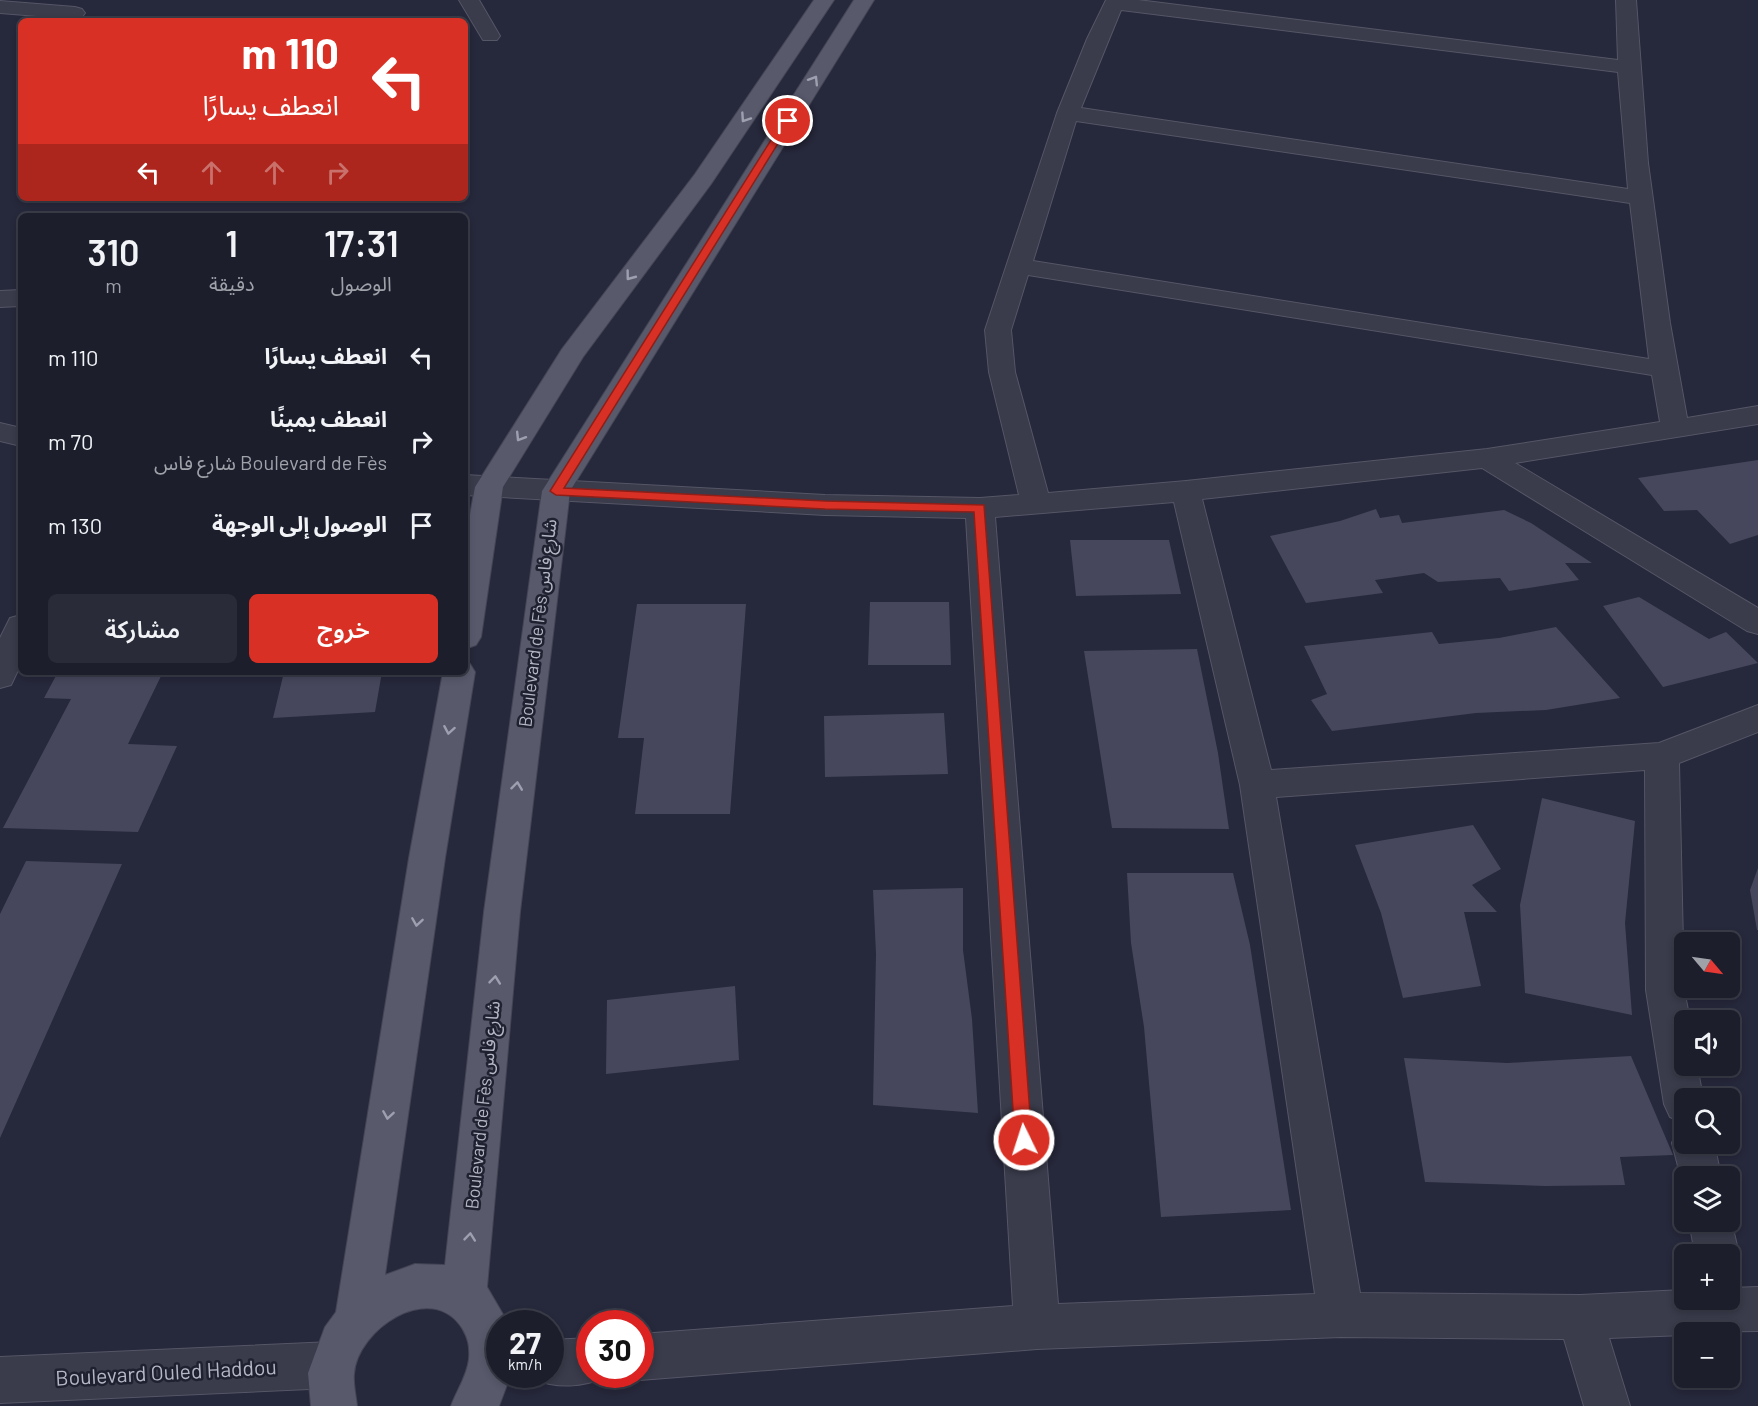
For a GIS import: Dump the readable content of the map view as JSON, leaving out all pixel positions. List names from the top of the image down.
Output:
{
  "streets": {
    "main road": ["Boulevard de Fès شارع فاس"],
    "street": ["Boulevard Ouled Haddou"]
  },
  "north": "bottom right",
  "page": {
    "turn": ["110 m", "انعطف يسارًا"],
    "eta": [
      "17:31",
      "الوصول",
      "1",
      "دقيقة",
      "310",
      "m"
    ],
    "list": [
      {
        "name": "انعطف يسارًا",
        "value": "110 m"
      },
      {
        "name": "انعطف يمينًا",
        "note": "Boulevard de Fès شارع فاس",
        "value": "70 m"
      },
      {
        "name": "الوصول إلى الوجهة",
        "value": "130 m"
      }
    ],
    "buttons": ["خروج", "مشاركة"],
    "map_buttons": ["+", "−"],
    "speed": "27 km/h",
    "limit": "30"
  }
}
